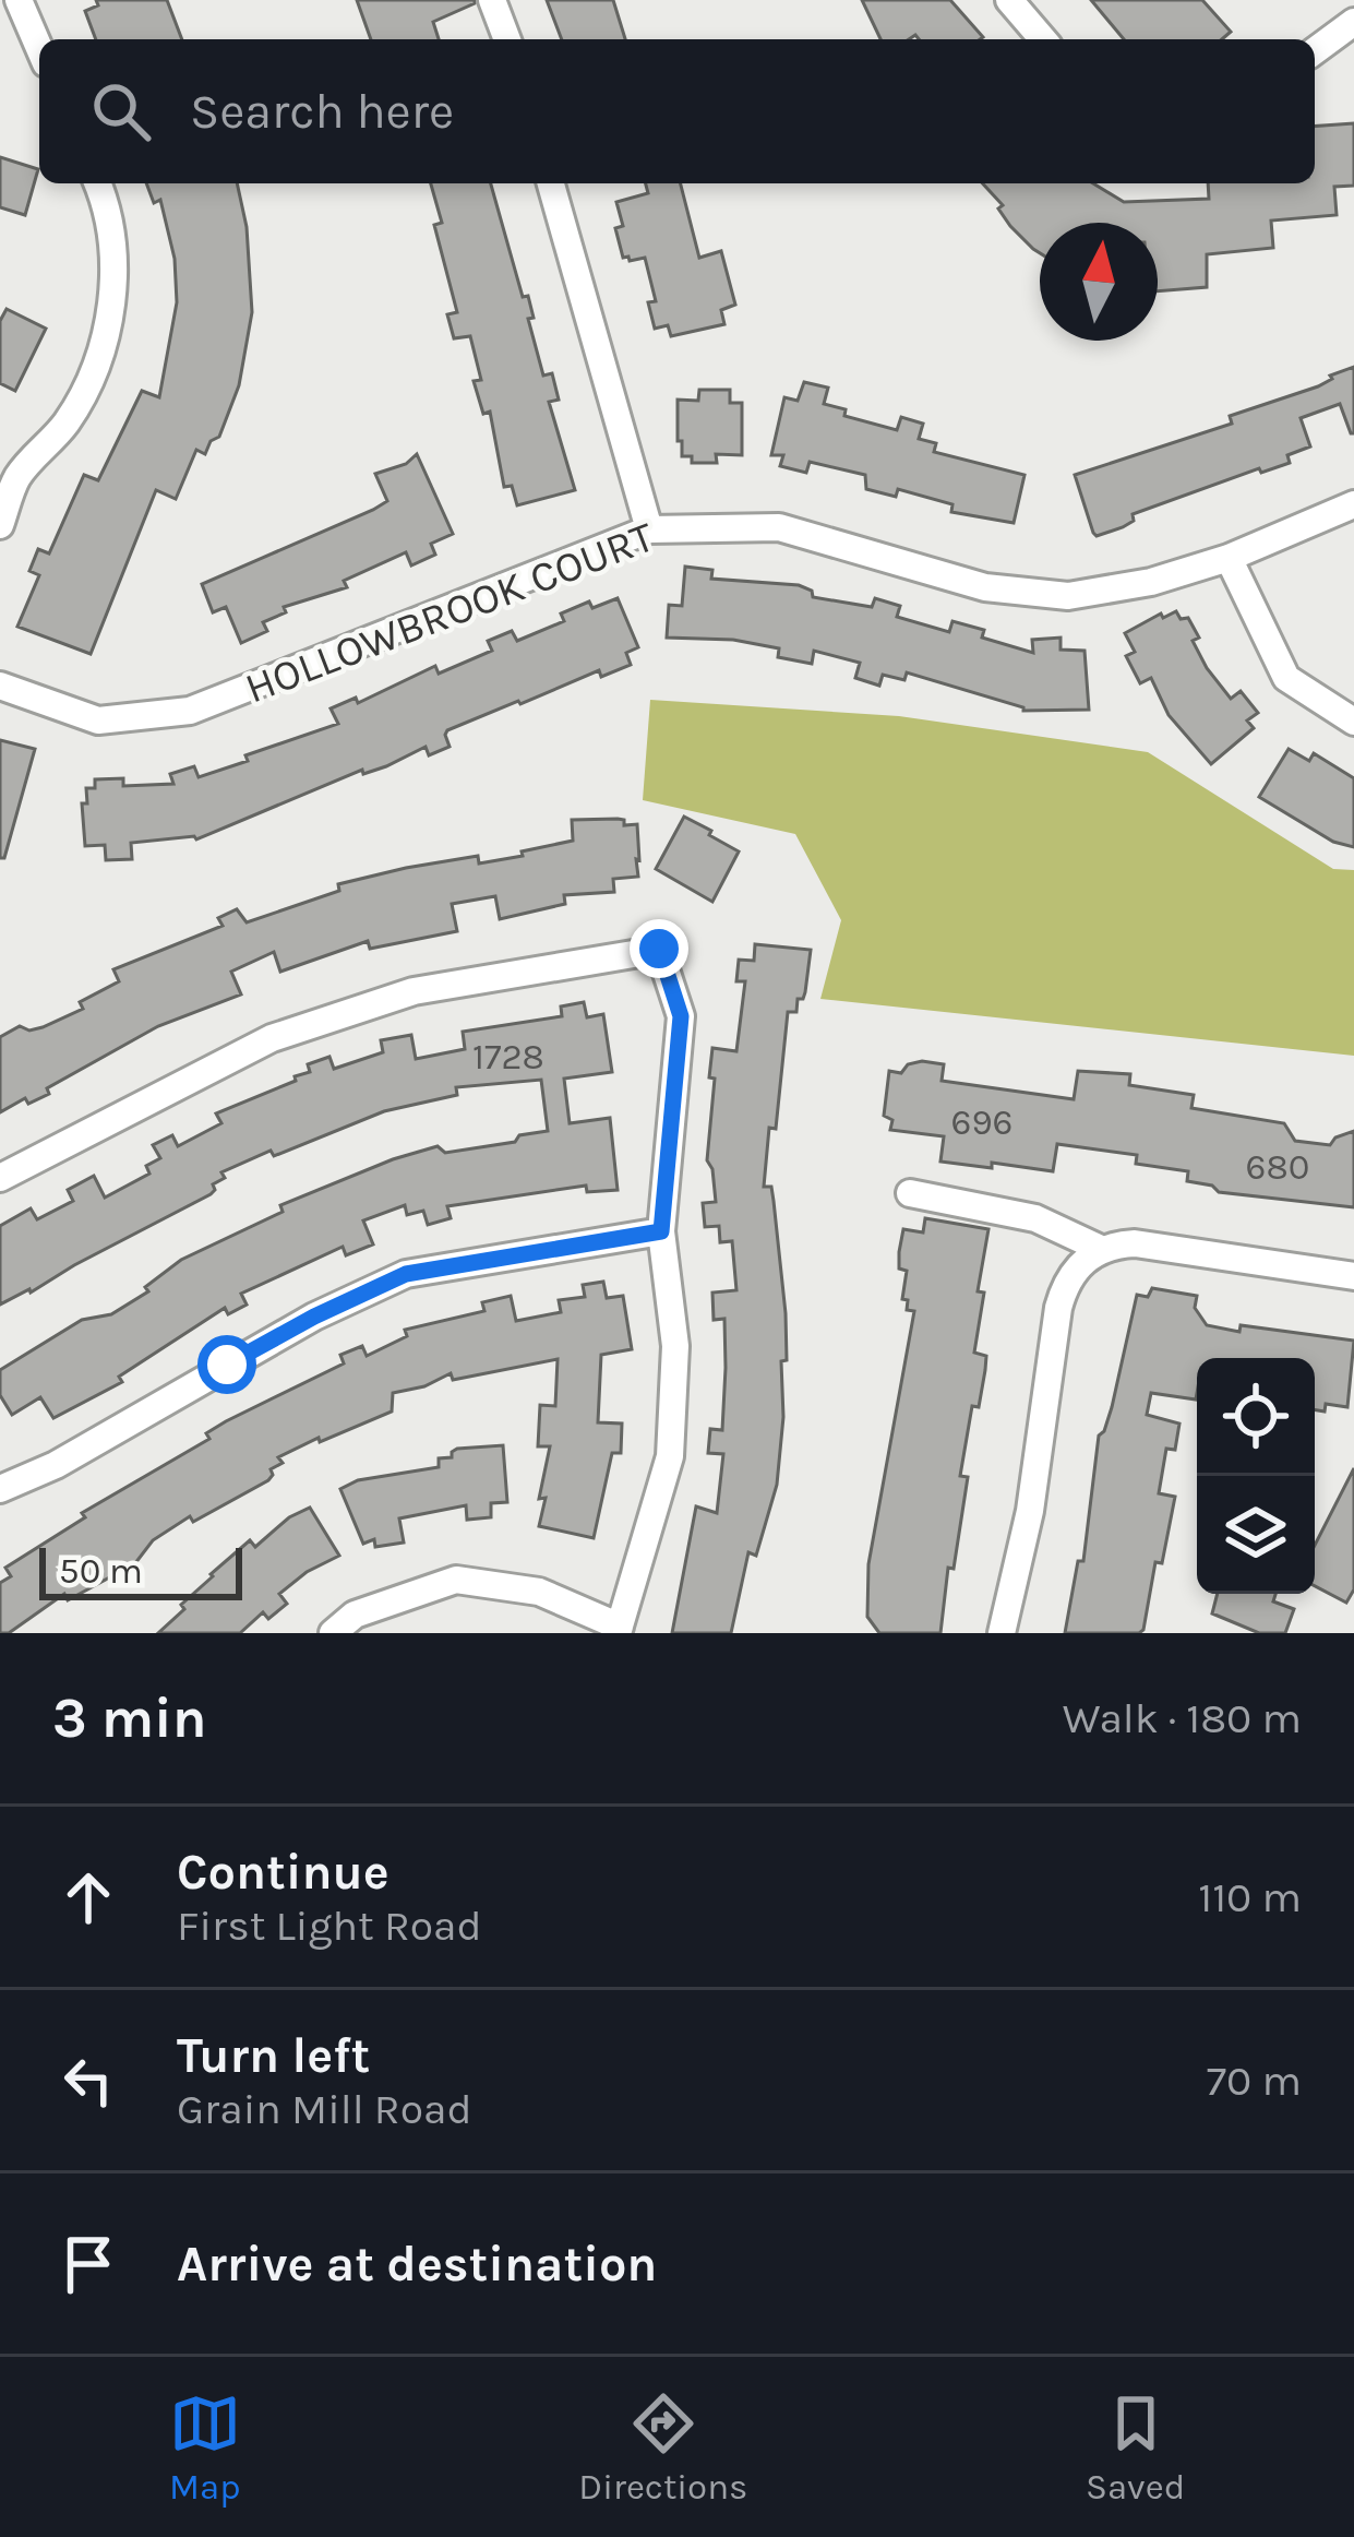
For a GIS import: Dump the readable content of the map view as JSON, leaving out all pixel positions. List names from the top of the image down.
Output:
{
  "streets": {
    "street": ["HOLLOWBROOK COURT"]
  },
  "house_numbers": ["1728", "696", "680"],
  "scale_bar": "50 m",
  "north": "top",
  "page": {
    "search": "Search here",
    "scale": "50 m",
    "heading": ["3 min", "Walk · 180 m"],
    "list": [
      ["Continue", "First Light Road", "110 m"],
      ["Turn left", "Grain Mill Road", "70 m"],
      "Arrive at destination"
    ],
    "nav": ["Map", "Directions", "Saved"]
  }
}
